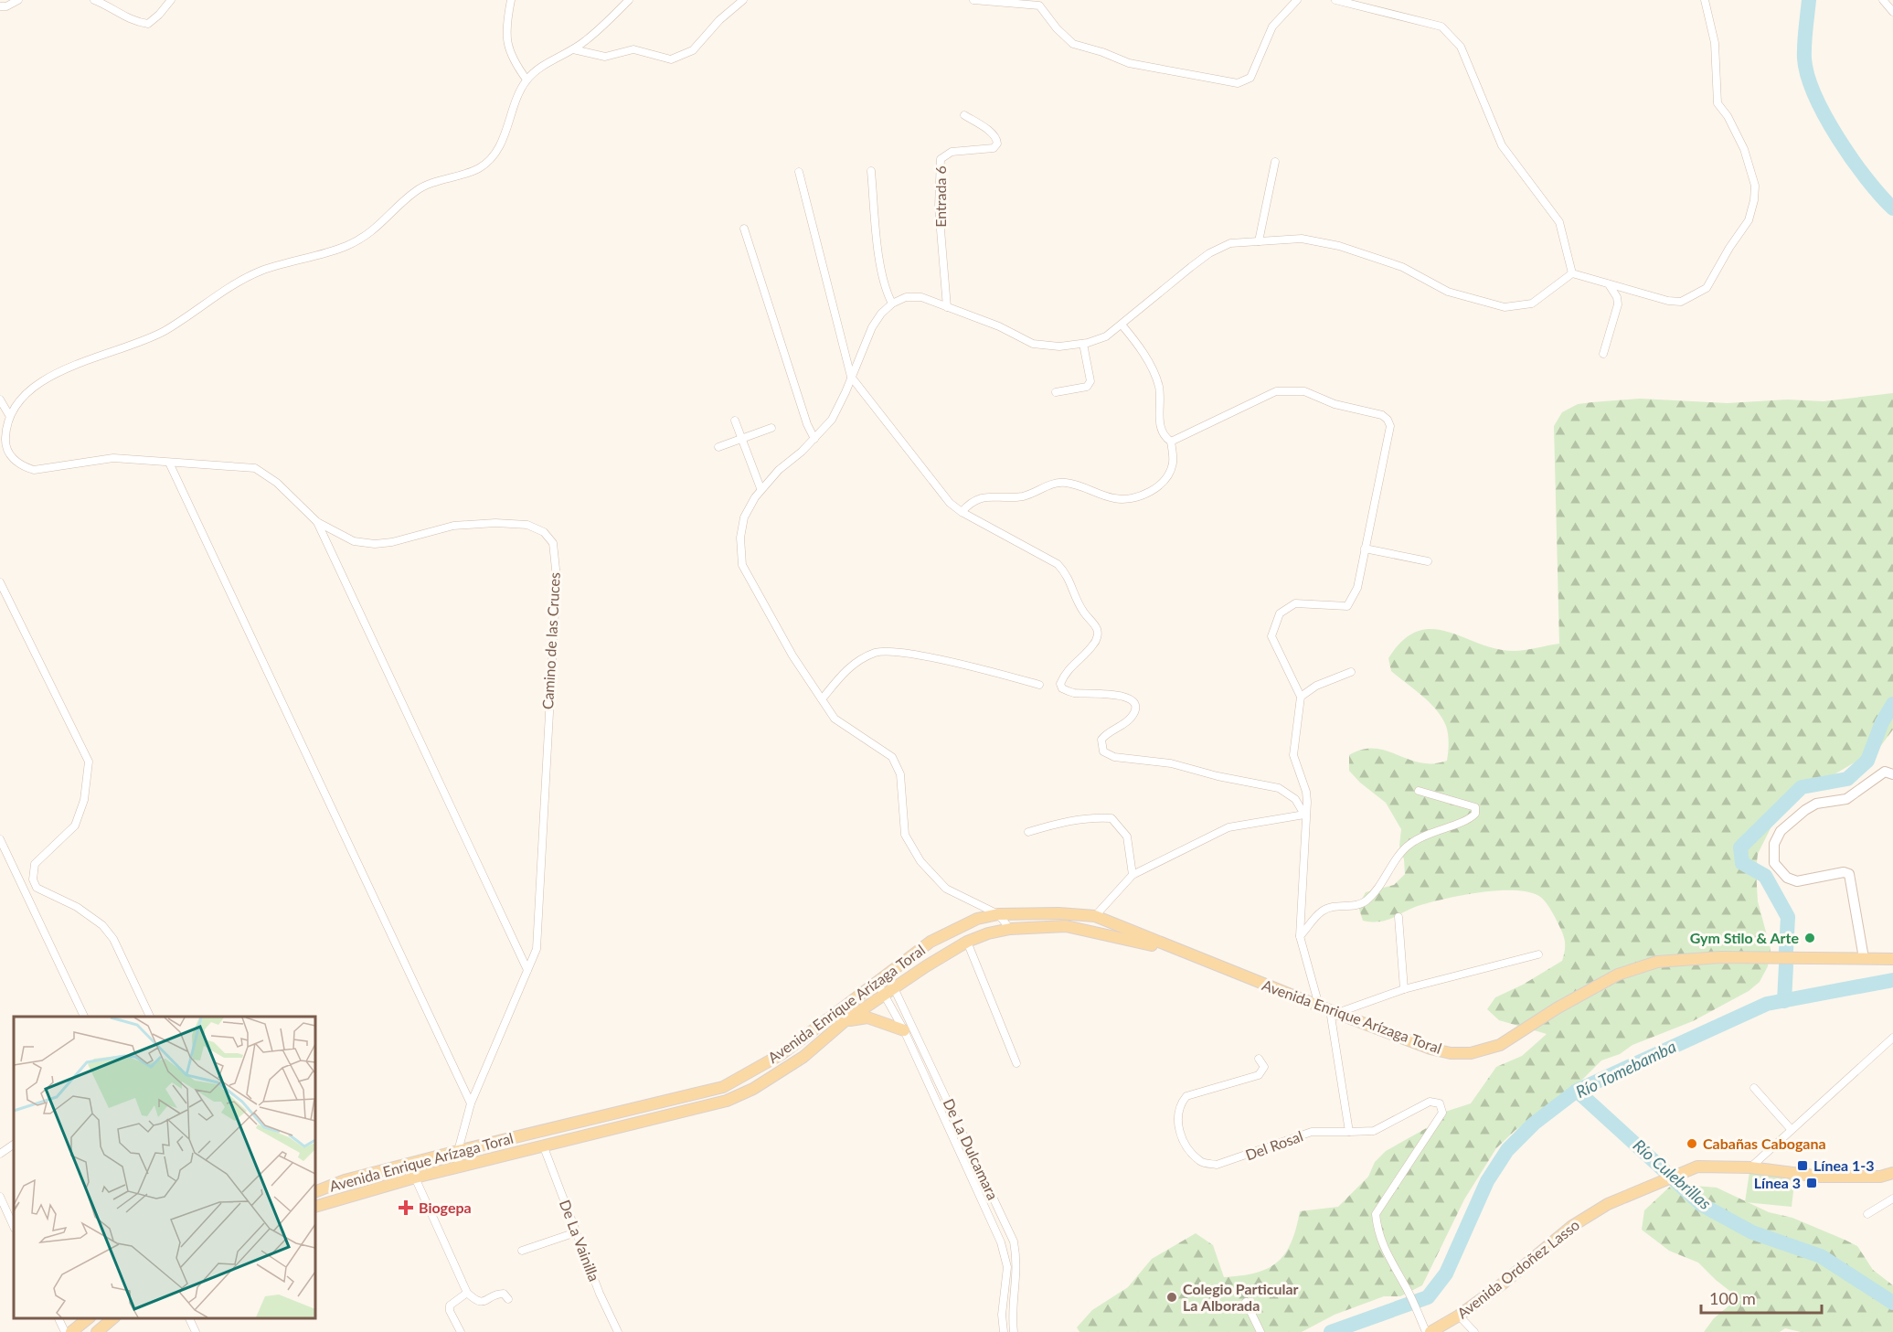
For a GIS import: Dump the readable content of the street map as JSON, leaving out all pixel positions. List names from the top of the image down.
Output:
{
  "streets": {
    "main road": ["Avenida Enrique Arízaga Toral", "Avenida Ordoñez Lasso"],
    "street": [
      "Entrada 6",
      "Camino de las Cruces",
      "Del Rosal",
      "De La Dulcamara",
      "De La Vainilla"
    ]
  },
  "crossings": [
    ["Camino de las Cruces", "Avenida Enrique Arízaga Toral"],
    ["Avenida Enrique Arízaga Toral", "De La Dulcamara"],
    ["Avenida Enrique Arízaga Toral", "De La Vainilla"]
  ],
  "water": ["Río Tomebamba", "Río Culebrillas"],
  "places": {
    "other": ["Gym Stilo & Arte", "Cabañas Cabogana", "Colegio Particular La Alborada"],
    "transit": ["Línea 1-3", "Línea 3"],
    "health": ["Biogepa"]
  },
  "scale_bar": "100 m"
}
